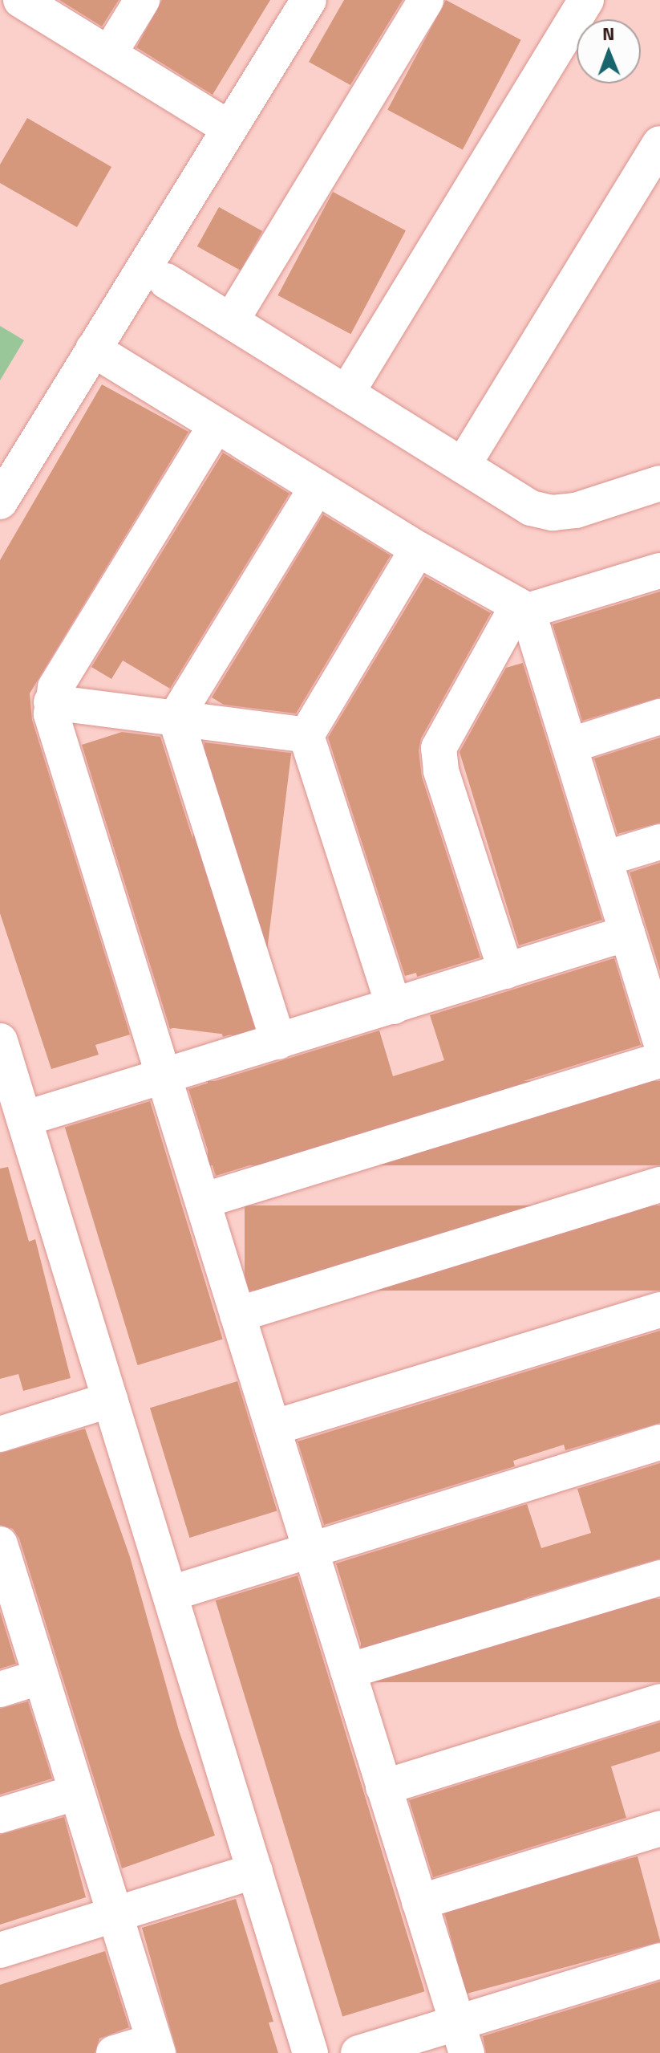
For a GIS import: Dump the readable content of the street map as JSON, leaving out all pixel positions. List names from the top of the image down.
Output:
{
  "north": "top"
}
